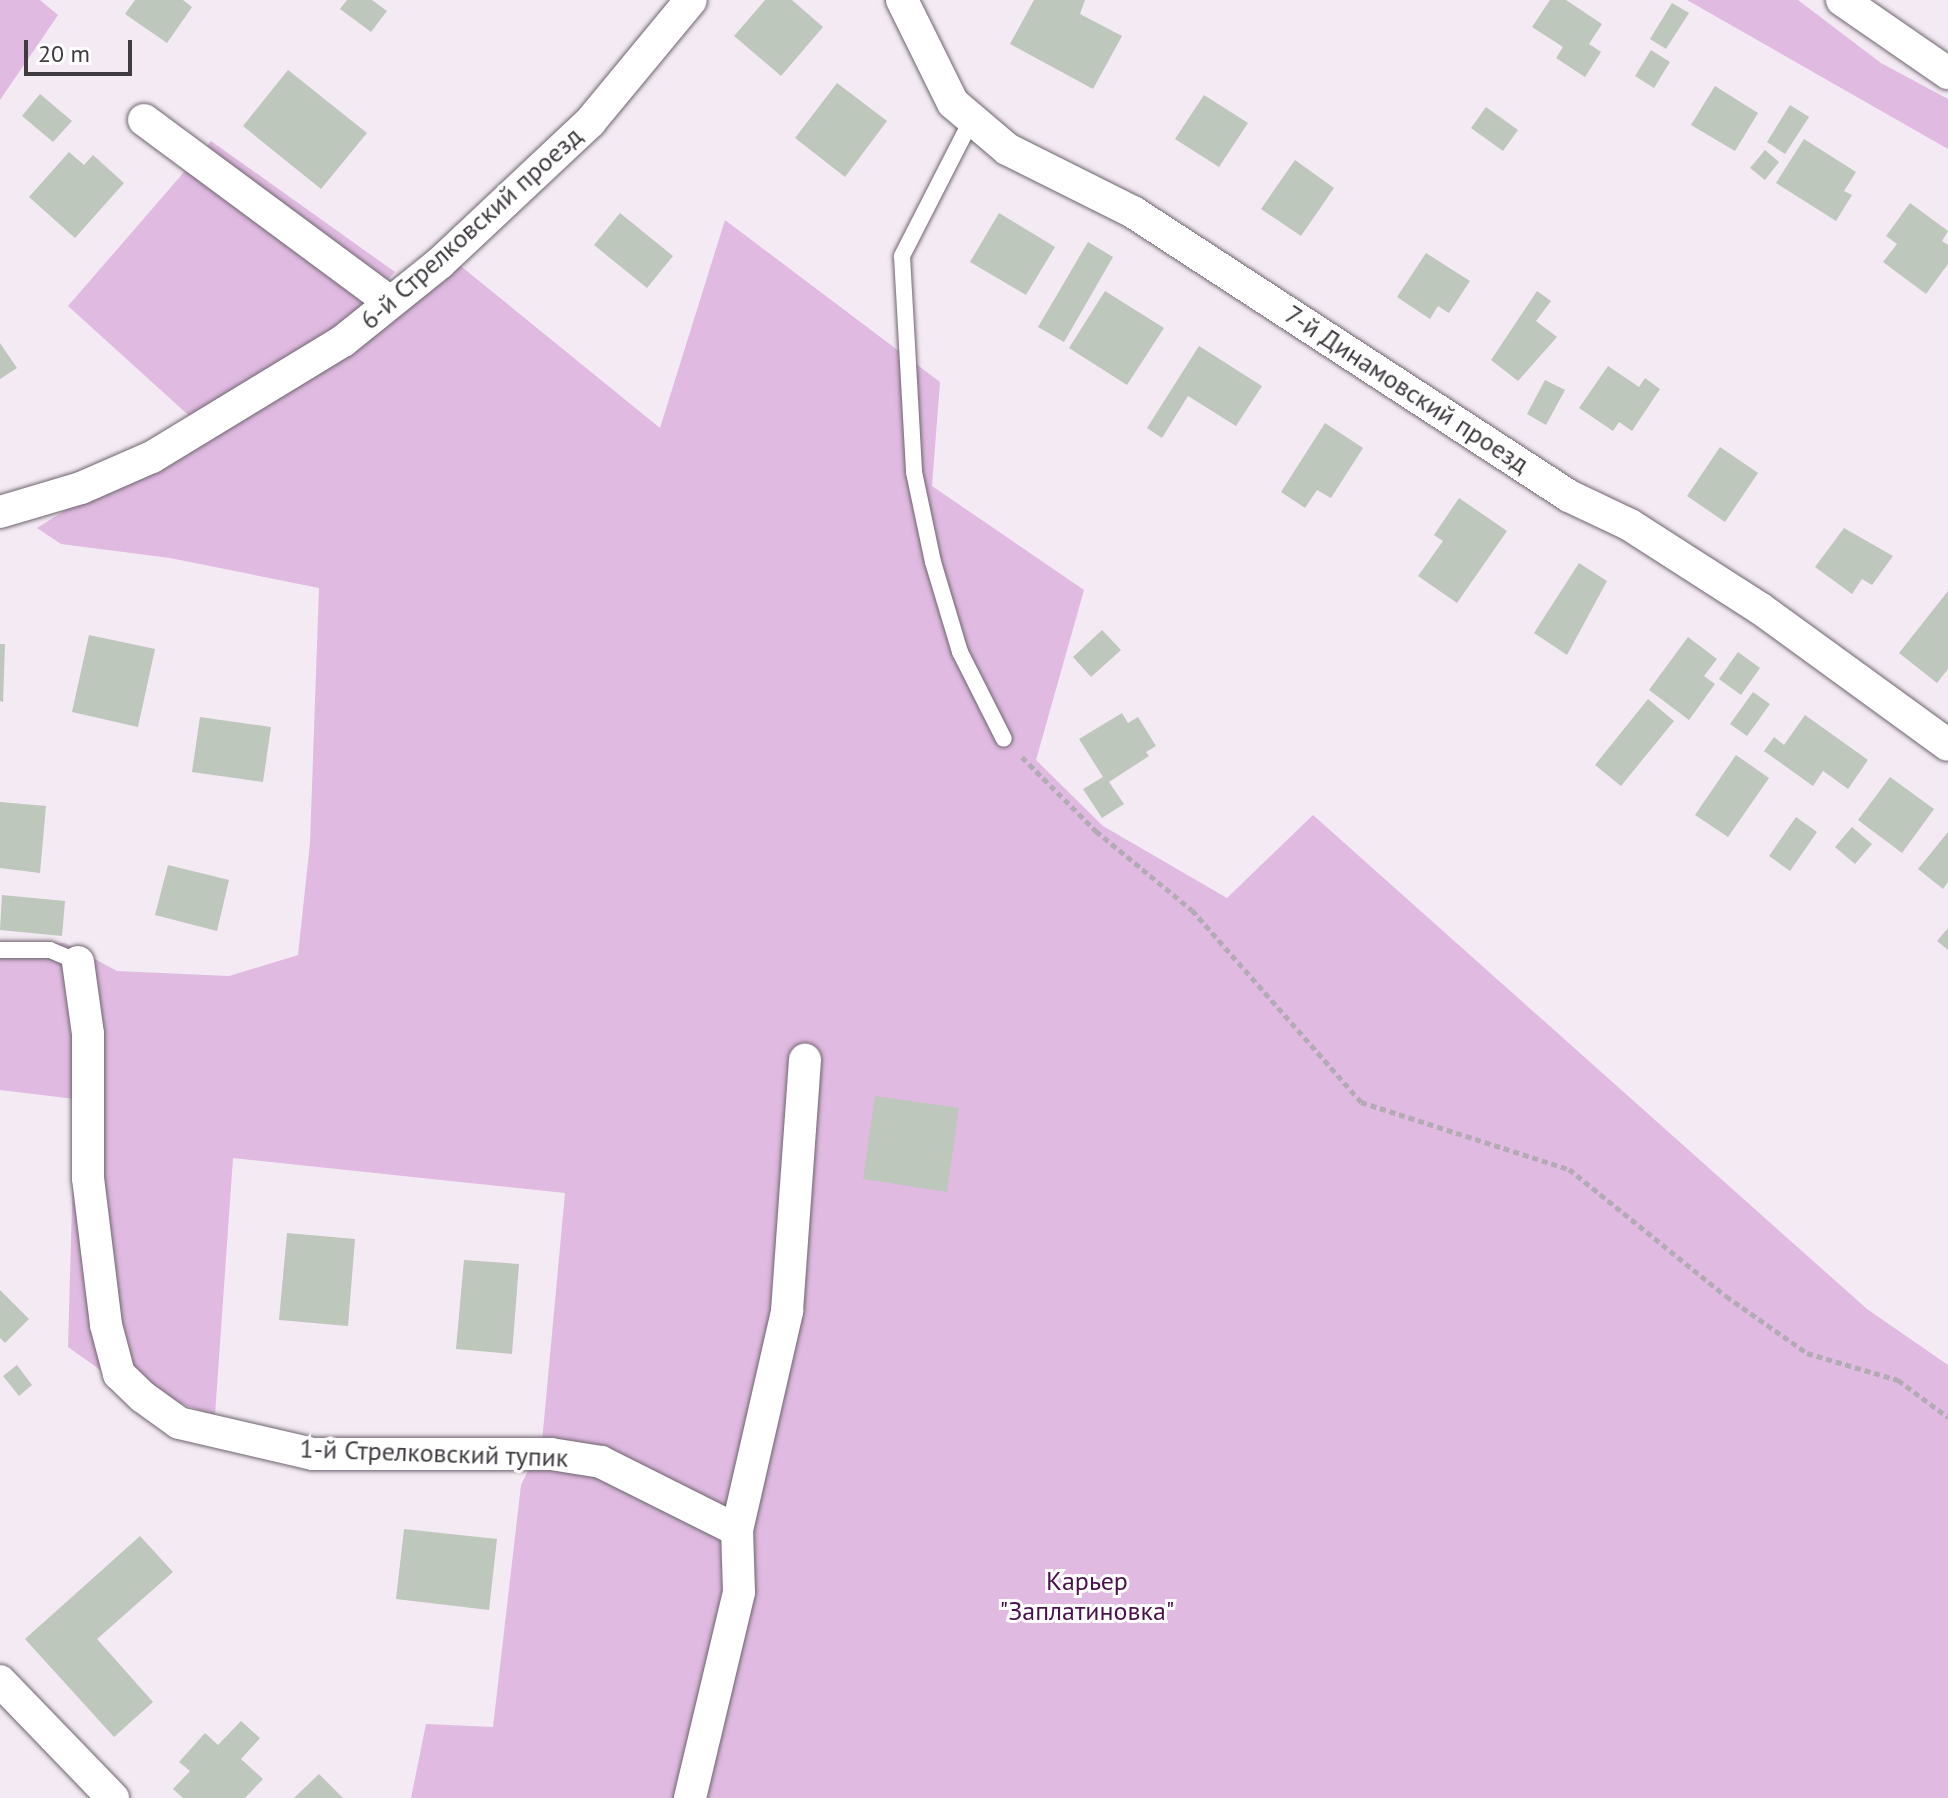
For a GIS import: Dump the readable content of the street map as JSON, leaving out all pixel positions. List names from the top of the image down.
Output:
{
  "streets": {
    "street": ["6-й Стрелковский проезд", "7-й Динамовский проезд", "1-й Стрелковский тупик"]
  },
  "parks": ["Карьер \"Заплатиновка\""],
  "scale_bar": "20 m"
}
